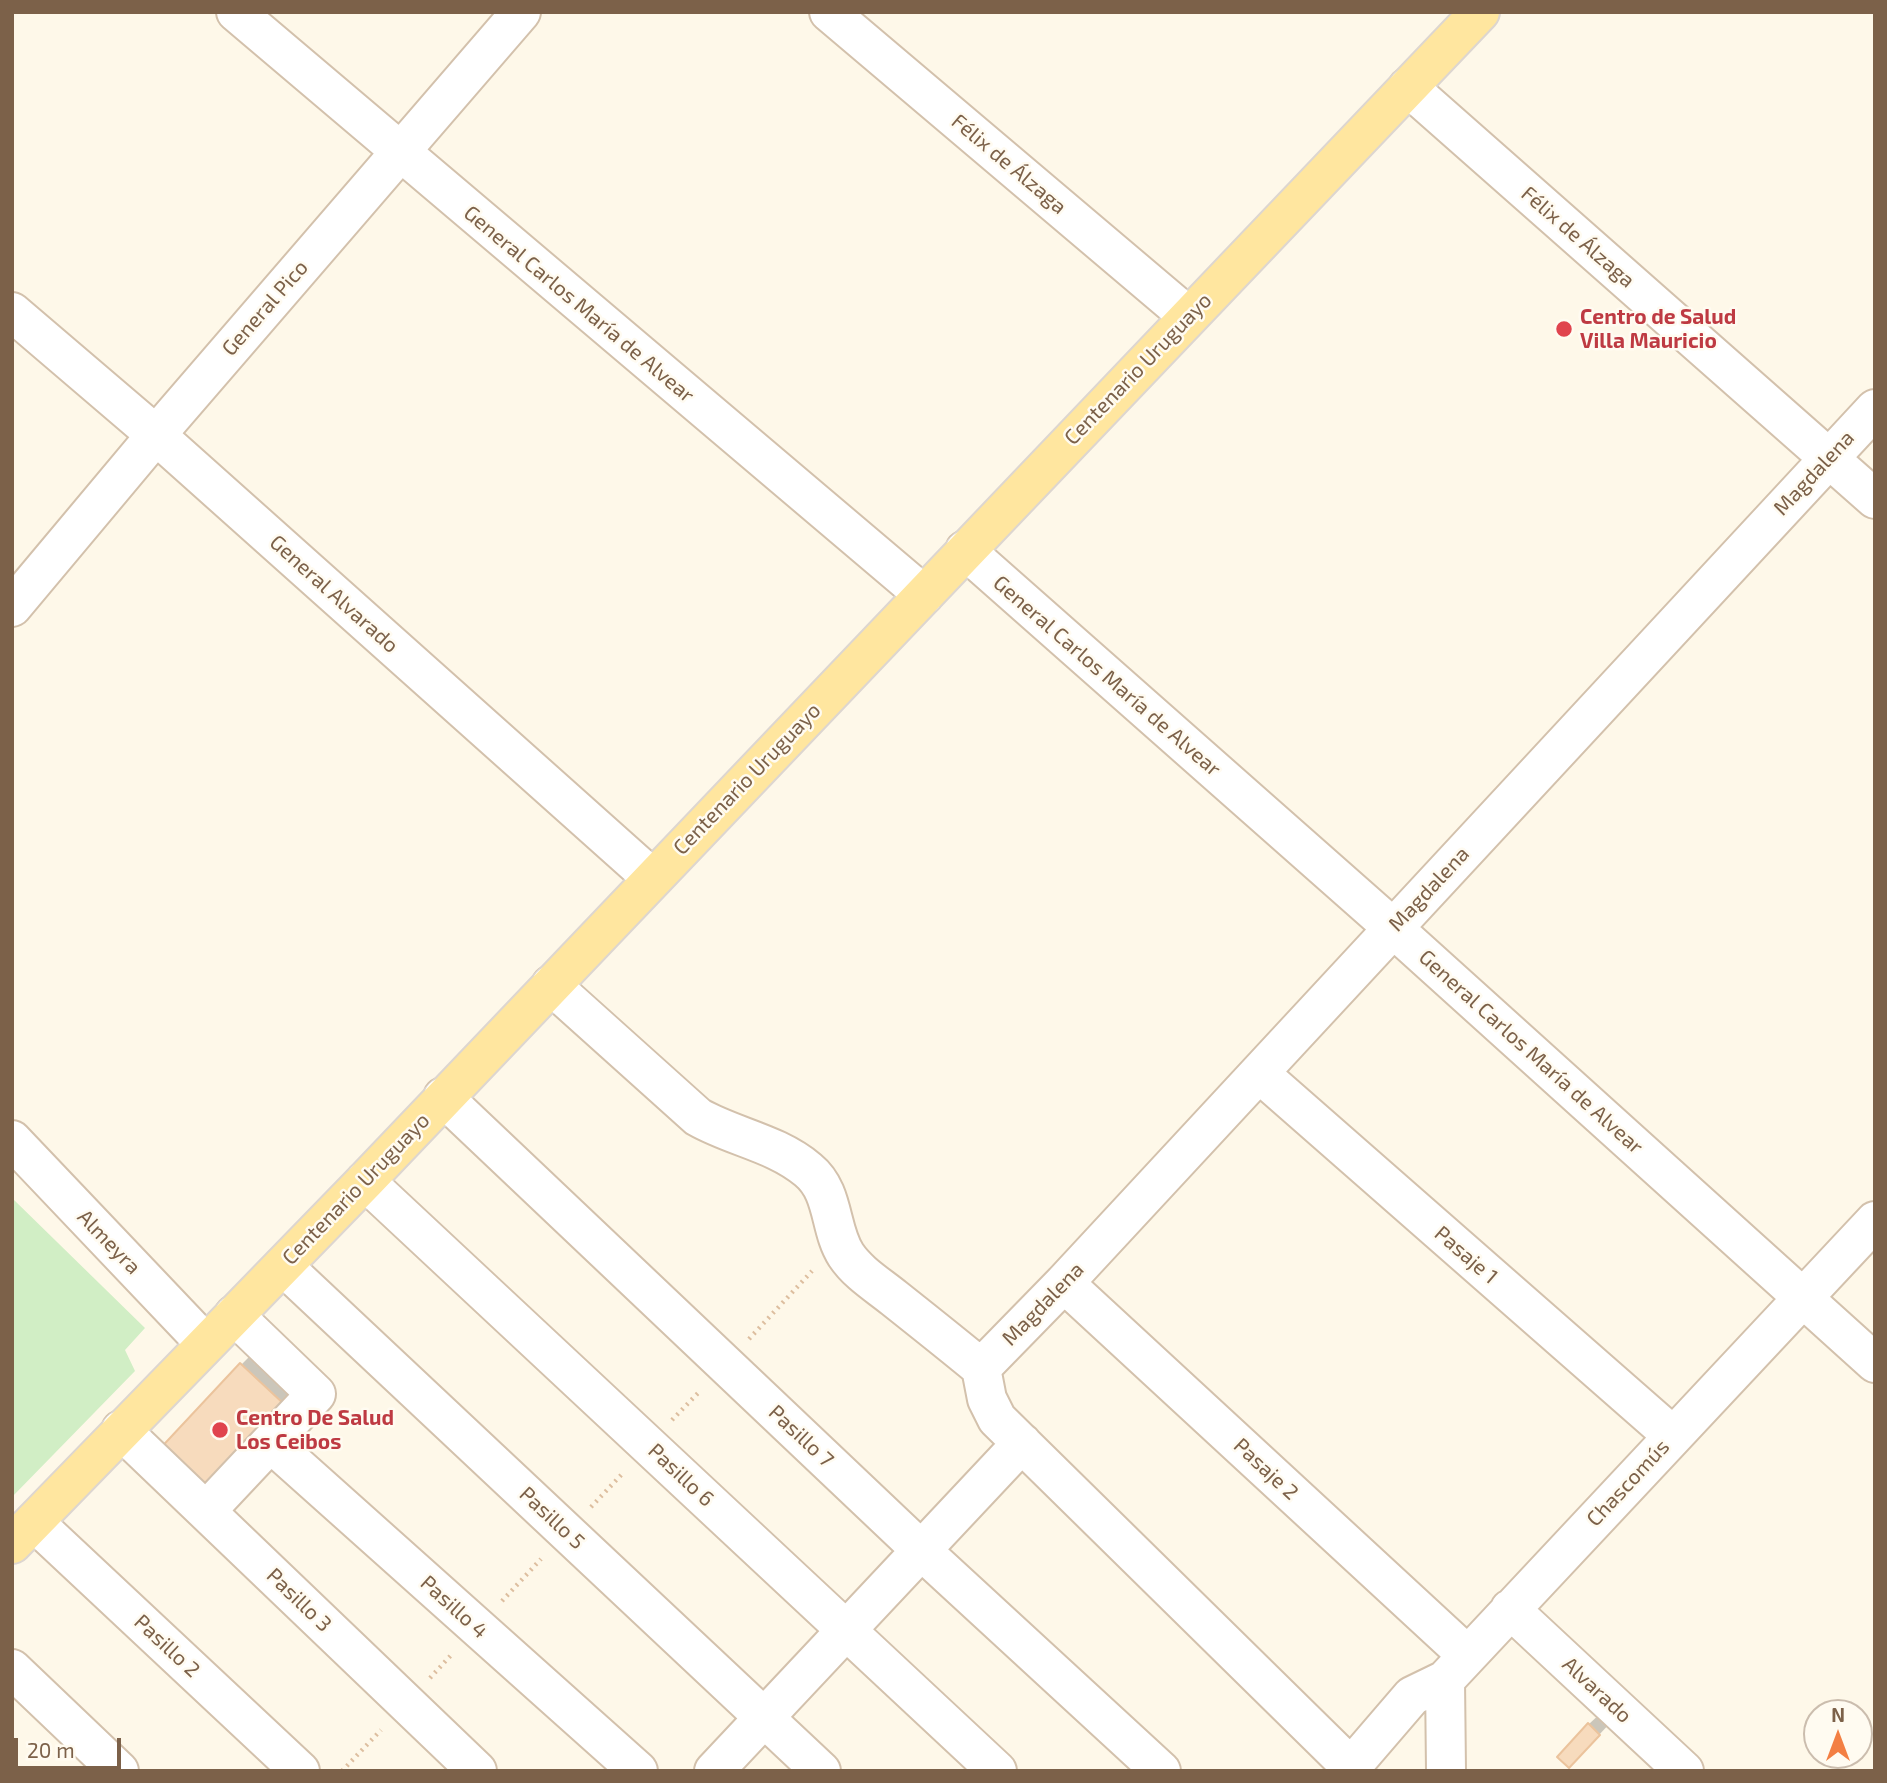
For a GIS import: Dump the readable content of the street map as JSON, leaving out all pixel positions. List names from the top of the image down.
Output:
{
  "streets": {
    "main road": ["Centenario Uruguayo"],
    "street": [
      "Félix de Álzaga",
      "General Carlos María de Alvear",
      "General Pico",
      "Magdalena",
      "General Alvarado",
      "Almeyra",
      "Pasaje 1",
      "Pasillo 7",
      "Pasaje 2",
      "Pasillo 6",
      "Chascomús",
      "Pasillo 5",
      "Pasillo 3",
      "Pasillo 4",
      "Pasillo 2",
      "Alvarado"
    ]
  },
  "crossings": [
    ["Félix de Álzaga", "Centenario Uruguayo"],
    ["Félix de Álzaga", "Magdalena"],
    ["General Carlos María de Alvear", "General Pico"],
    ["General Carlos María de Alvear", "Centenario Uruguayo"],
    ["General Carlos María de Alvear", "Magdalena"],
    ["General Carlos María de Alvear", "Chascomús"],
    ["General Pico", "General Alvarado"],
    ["Centenario Uruguayo", "General Alvarado"],
    ["Centenario Uruguayo", "Almeyra"],
    ["Centenario Uruguayo", "Pasillo 7"],
    ["Centenario Uruguayo", "Pasillo 6"],
    ["Centenario Uruguayo", "Pasillo 5"],
    ["Centenario Uruguayo", "Pasillo 3"],
    ["Centenario Uruguayo", "Pasillo 2"],
    ["Magdalena", "Pasaje 1"],
    ["Magdalena", "Pasaje 2"],
    ["Pasaje 1", "Chascomús"],
    ["Pasaje 2", "Chascomús"],
    ["Chascomús", "Alvarado"]
  ],
  "places": ["Centro de Salud Villa Mauricio", "Centro De Salud Los Ceibos"],
  "scale_bar": "20 m",
  "north": "top"
}
